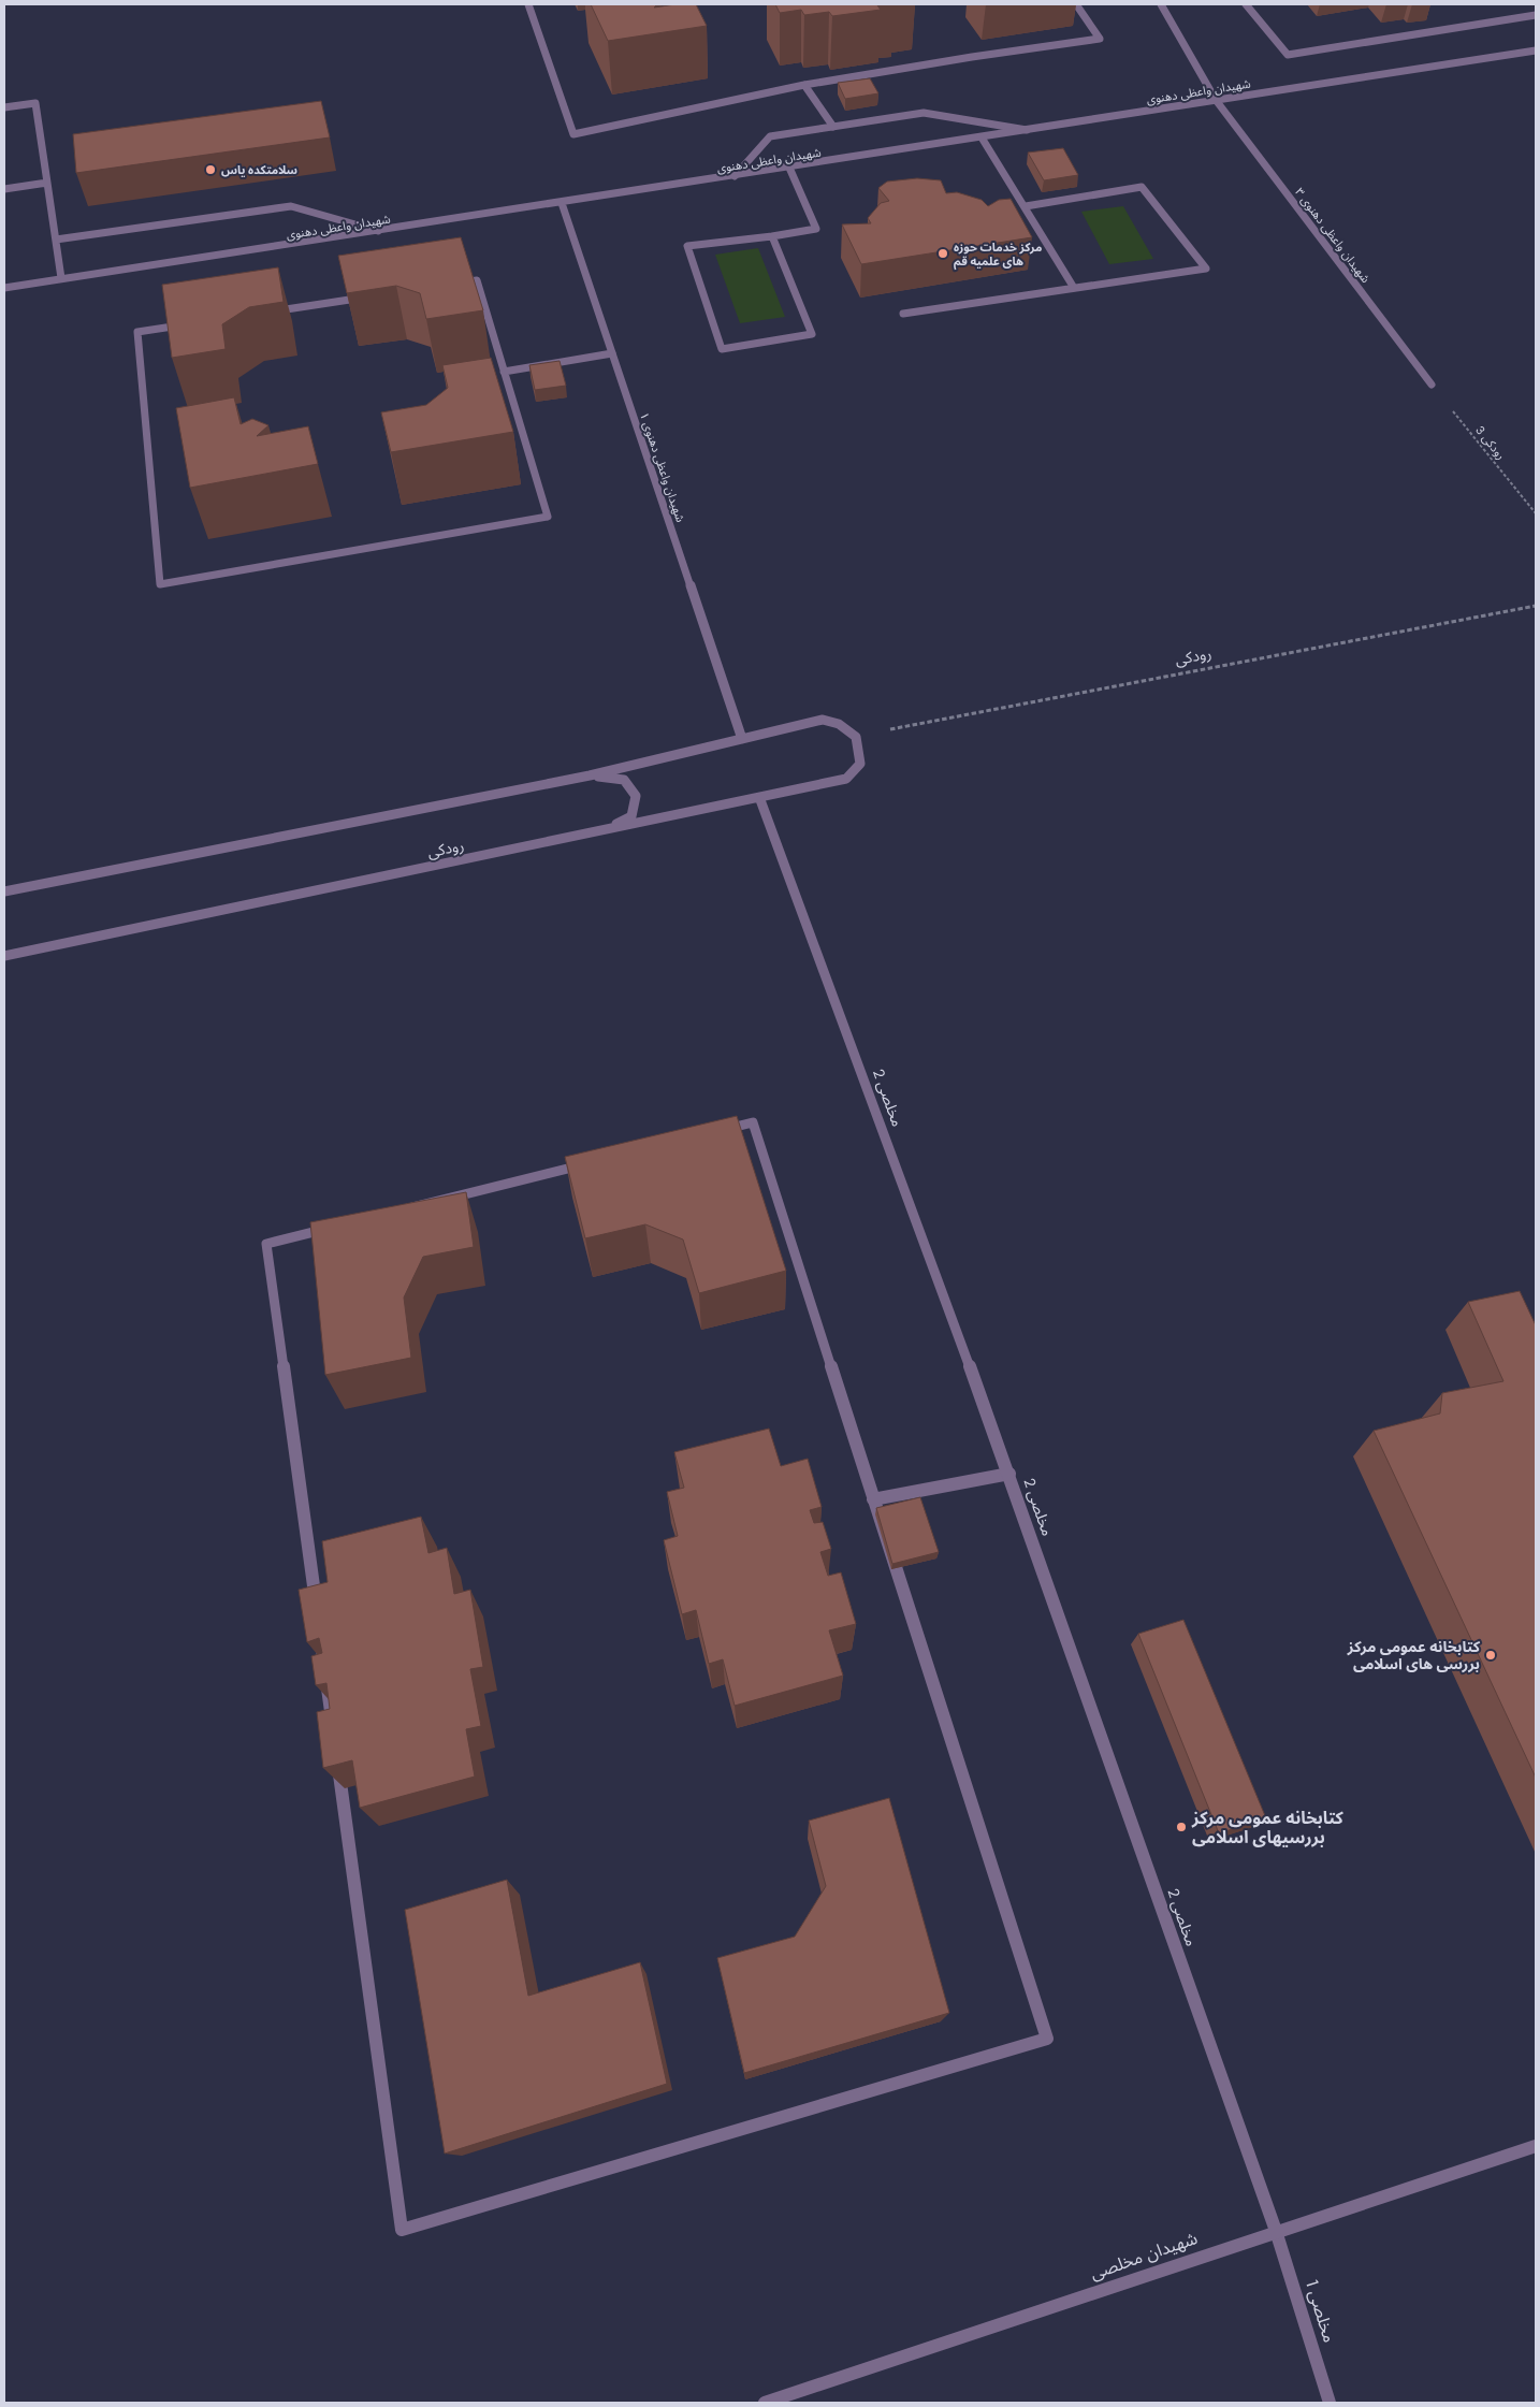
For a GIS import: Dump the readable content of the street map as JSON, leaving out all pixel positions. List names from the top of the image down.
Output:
{
  "streets": {
    "street": [
      "شهیدان واعظی دهنوی",
      "شهیدان واعظی دهنوی ۳",
      "شهیدان واعظی دهنوی ۱",
      "رودکی",
      "مخلصی 2",
      "شهیدان مخلصی",
      "مخلصی 1"
    ],
    "path": ["رودکی 3"]
  },
  "crossings": [
    ["شهیدان واعظی دهنوی", "شهیدان واعظی دهنوی ۳"],
    ["شهیدان واعظی دهنوی", "شهیدان واعظی دهنوی ۱"],
    ["شهیدان واعظی دهنوی ۳", "رودکی 3"],
    ["رودکی", "مخلصی 2"],
    ["مخلصی 2", "شهیدان مخلصی"],
    ["مخلصی 2", "مخلصی 1"],
    ["شهیدان مخلصی", "مخلصی 1"]
  ],
  "places": [
    "سلامتکده یاس",
    "مرکز خدمات حوزه های علمیه قم",
    "کتابخانه عمومی مرکز بررسی های اسلامی",
    "کتابخانه عمومی مرکز بررسیهای اسلامی"
  ]
}
